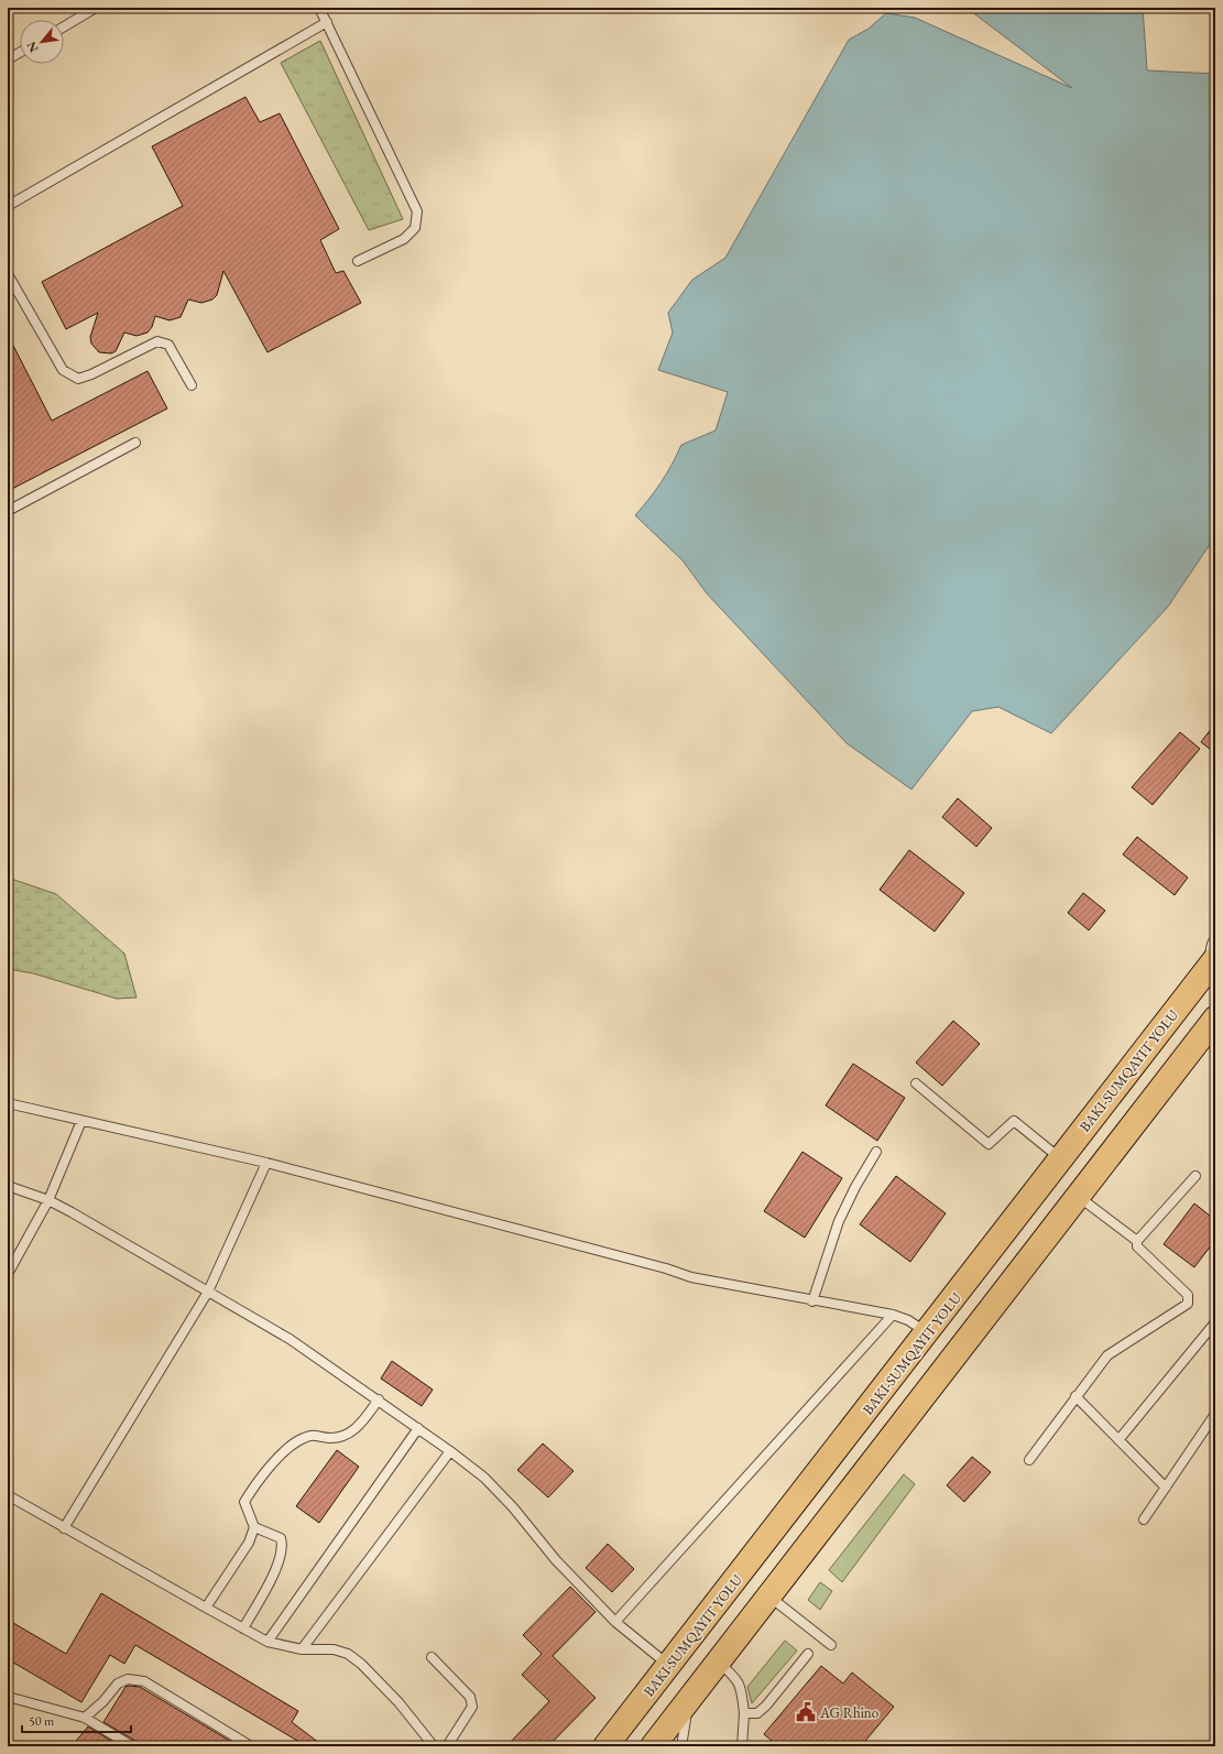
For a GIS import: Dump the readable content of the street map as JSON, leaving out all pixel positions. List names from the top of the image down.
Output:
{
  "places": {
    "public building": ["AG Rhino"]
  },
  "scale_bar": "50 m",
  "north": "bottom left"
}
